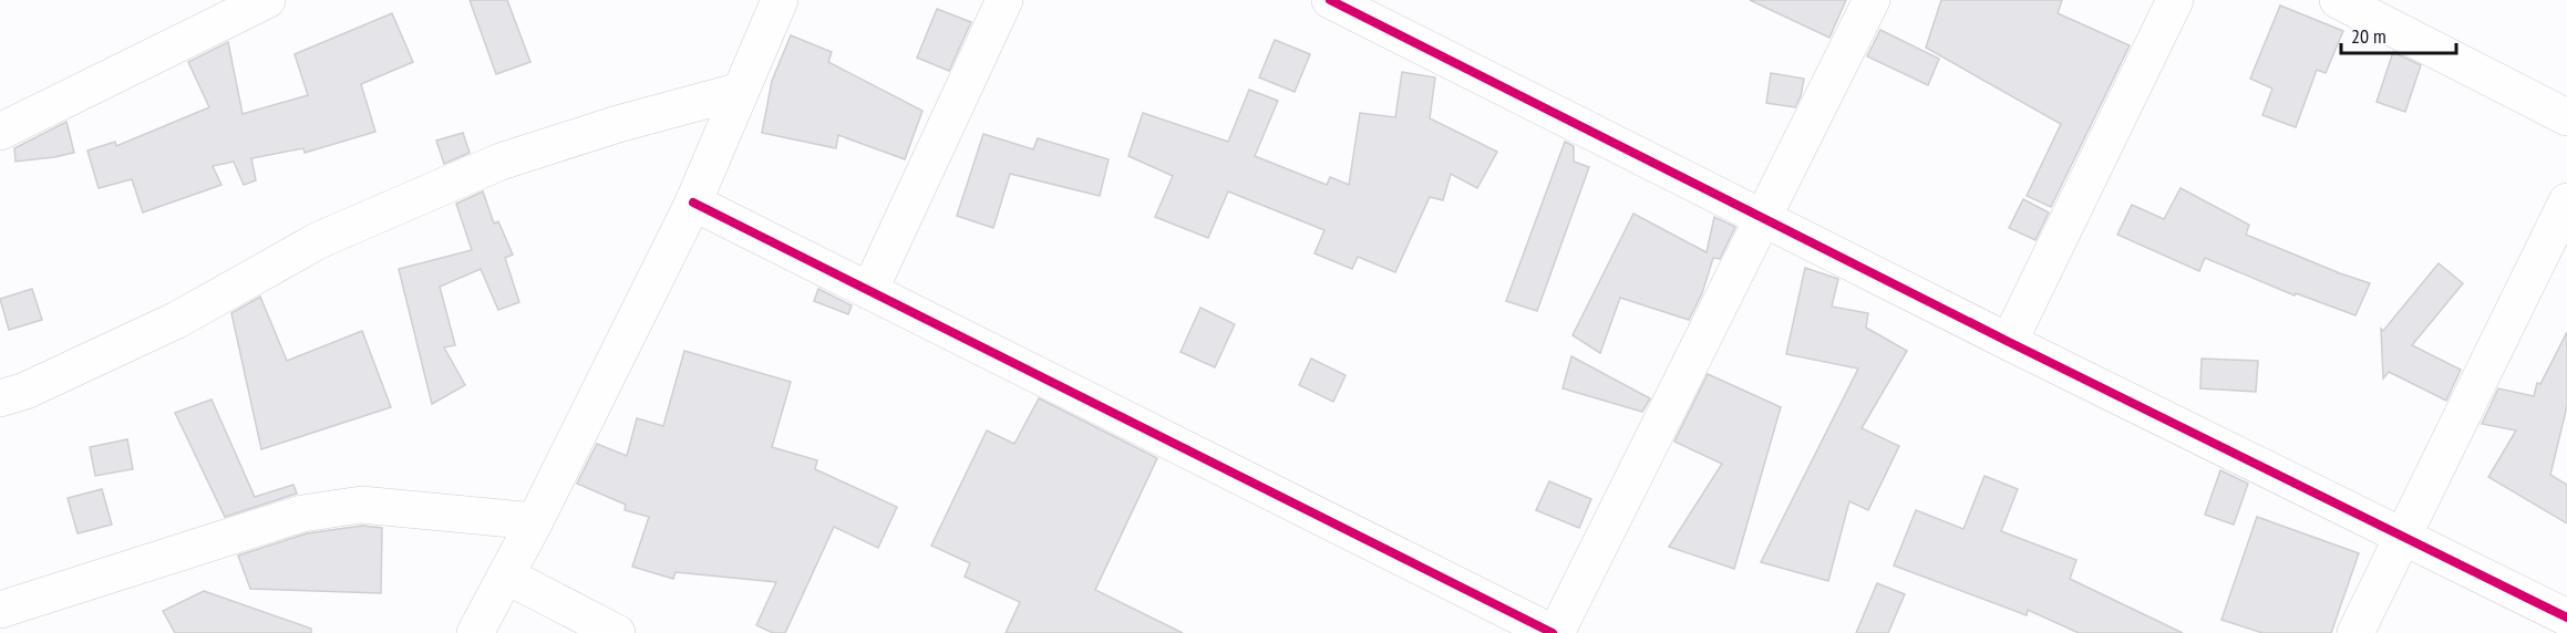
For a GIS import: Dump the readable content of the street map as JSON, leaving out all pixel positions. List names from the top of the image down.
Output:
{
  "scale_bar": "20 m"
}
